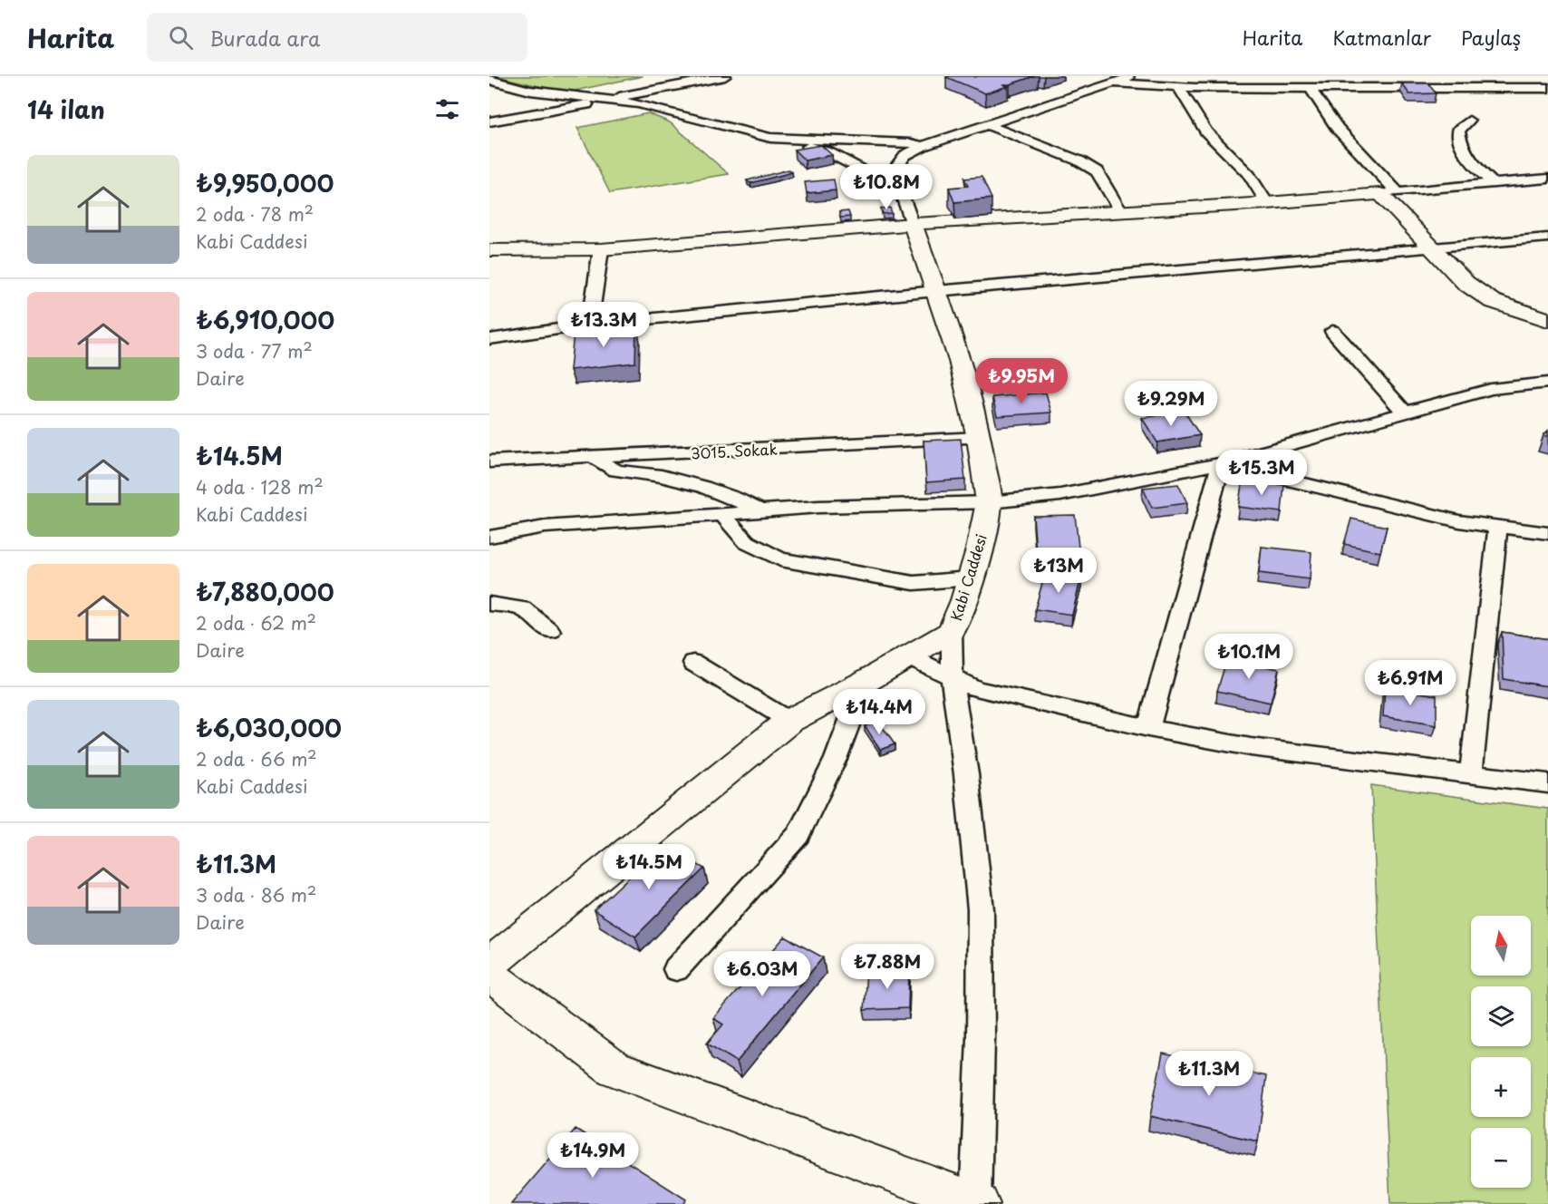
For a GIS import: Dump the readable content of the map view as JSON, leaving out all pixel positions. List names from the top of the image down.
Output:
{
  "streets": {
    "street": ["3015. Sokak", "Kabi Caddesi"]
  },
  "crossings": [
    ["3015. Sokak", "Kabi Caddesi"]
  ],
  "north": "top",
  "page": {
    "header": "Harita",
    "search": "Burada ara",
    "nav": ["Harita", "Katmanlar", "Paylaş"],
    "heading": "14 ilan",
    "list": [
      {
        "name": "₺9,950,000",
        "note": "2 oda · 78 m² · Kabi Caddesi"
      },
      {
        "name": "₺6,910,000",
        "note": "3 oda · 77 m² · Daire"
      },
      {
        "name": "₺14.5M",
        "note": "4 oda · 128 m² · Kabi Caddesi"
      },
      {
        "name": "₺7,880,000",
        "note": "2 oda · 62 m² · Daire"
      },
      {
        "name": "₺6,030,000",
        "note": "2 oda · 66 m² · Kabi Caddesi"
      },
      {
        "name": "₺11.3M",
        "note": "3 oda · 86 m² · Daire"
      }
    ],
    "price": [
      "₺10.8M",
      "₺13.3M",
      "₺9.95M",
      "₺9.29M",
      "₺15.3M",
      "₺13M",
      "₺10.1M",
      "₺6.91M",
      "₺14.4M",
      "₺14.5M",
      "₺7.88M",
      "₺6.03M",
      "₺11.3M",
      "₺14.9M"
    ],
    "map_buttons": ["+", "−"]
  }
}
